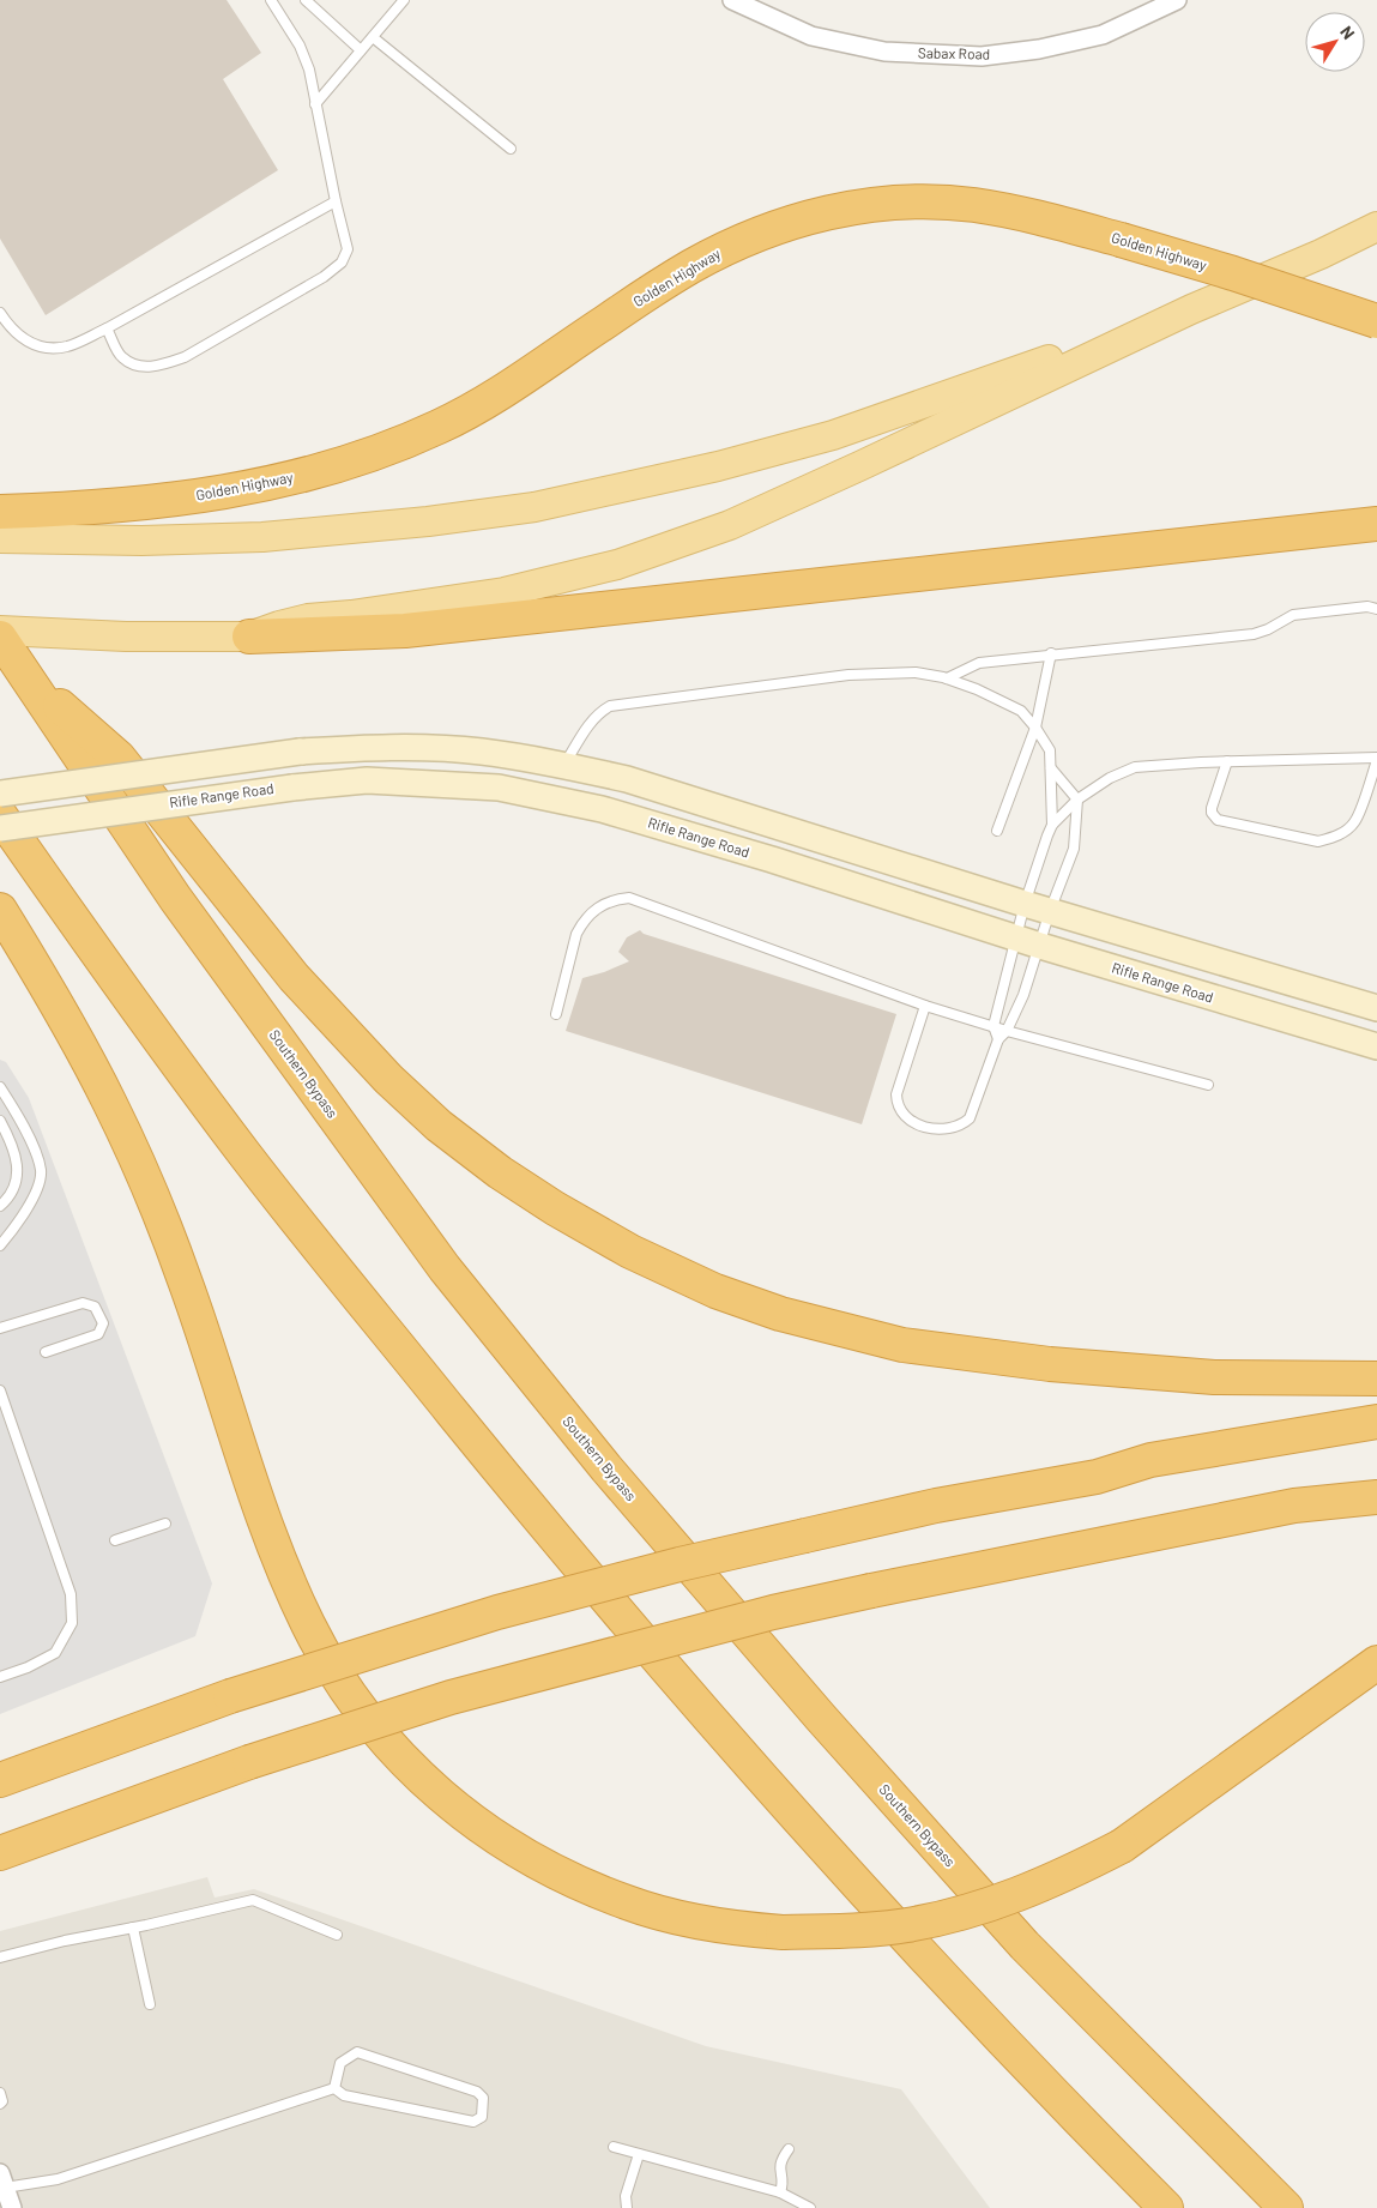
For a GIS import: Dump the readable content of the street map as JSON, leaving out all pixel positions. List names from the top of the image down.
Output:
{
  "streets": {
    "highway": ["Golden Highway", "Southern Bypass"],
    "main road": ["Rifle Range Road"],
    "street": ["Sabax Road"]
  },
  "north": "top right"
}
